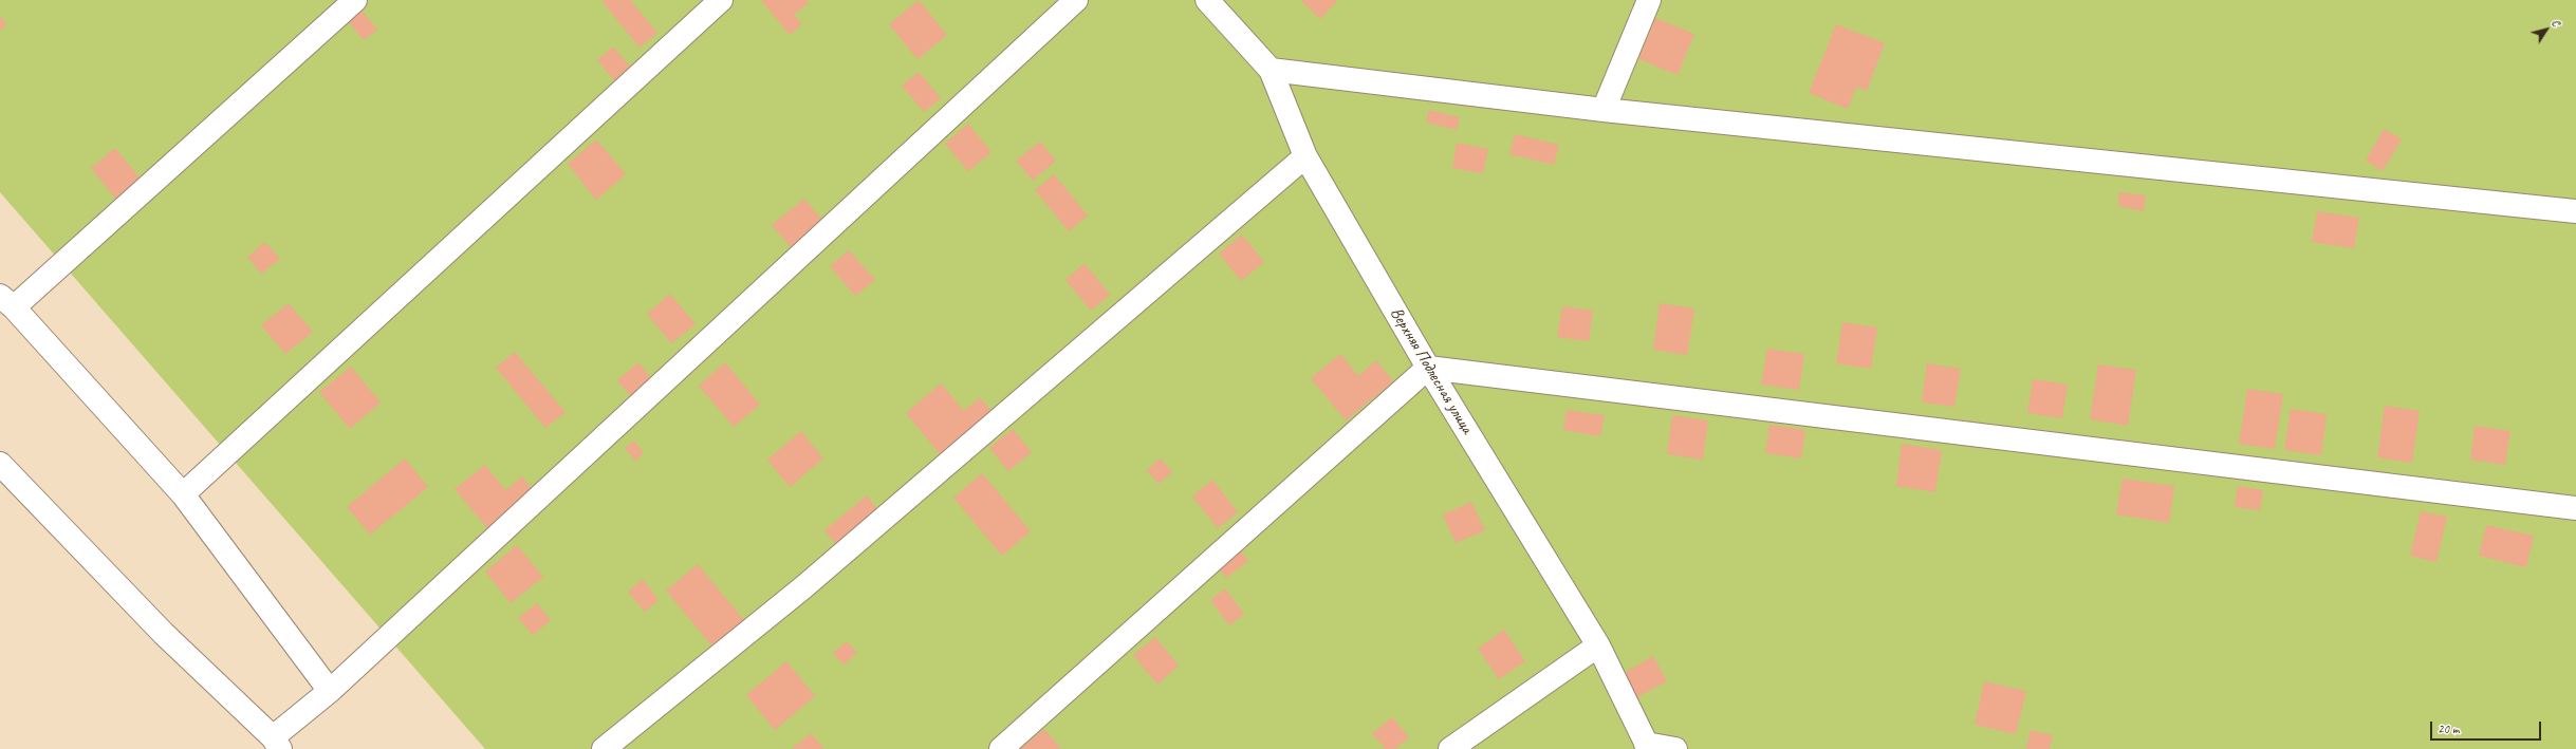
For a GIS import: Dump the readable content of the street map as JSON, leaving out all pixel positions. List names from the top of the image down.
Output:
{
  "streets": {
    "street": ["Верхняя Подлесная улица"]
  },
  "scale_bar": "20 m",
  "north": "top right"
}
